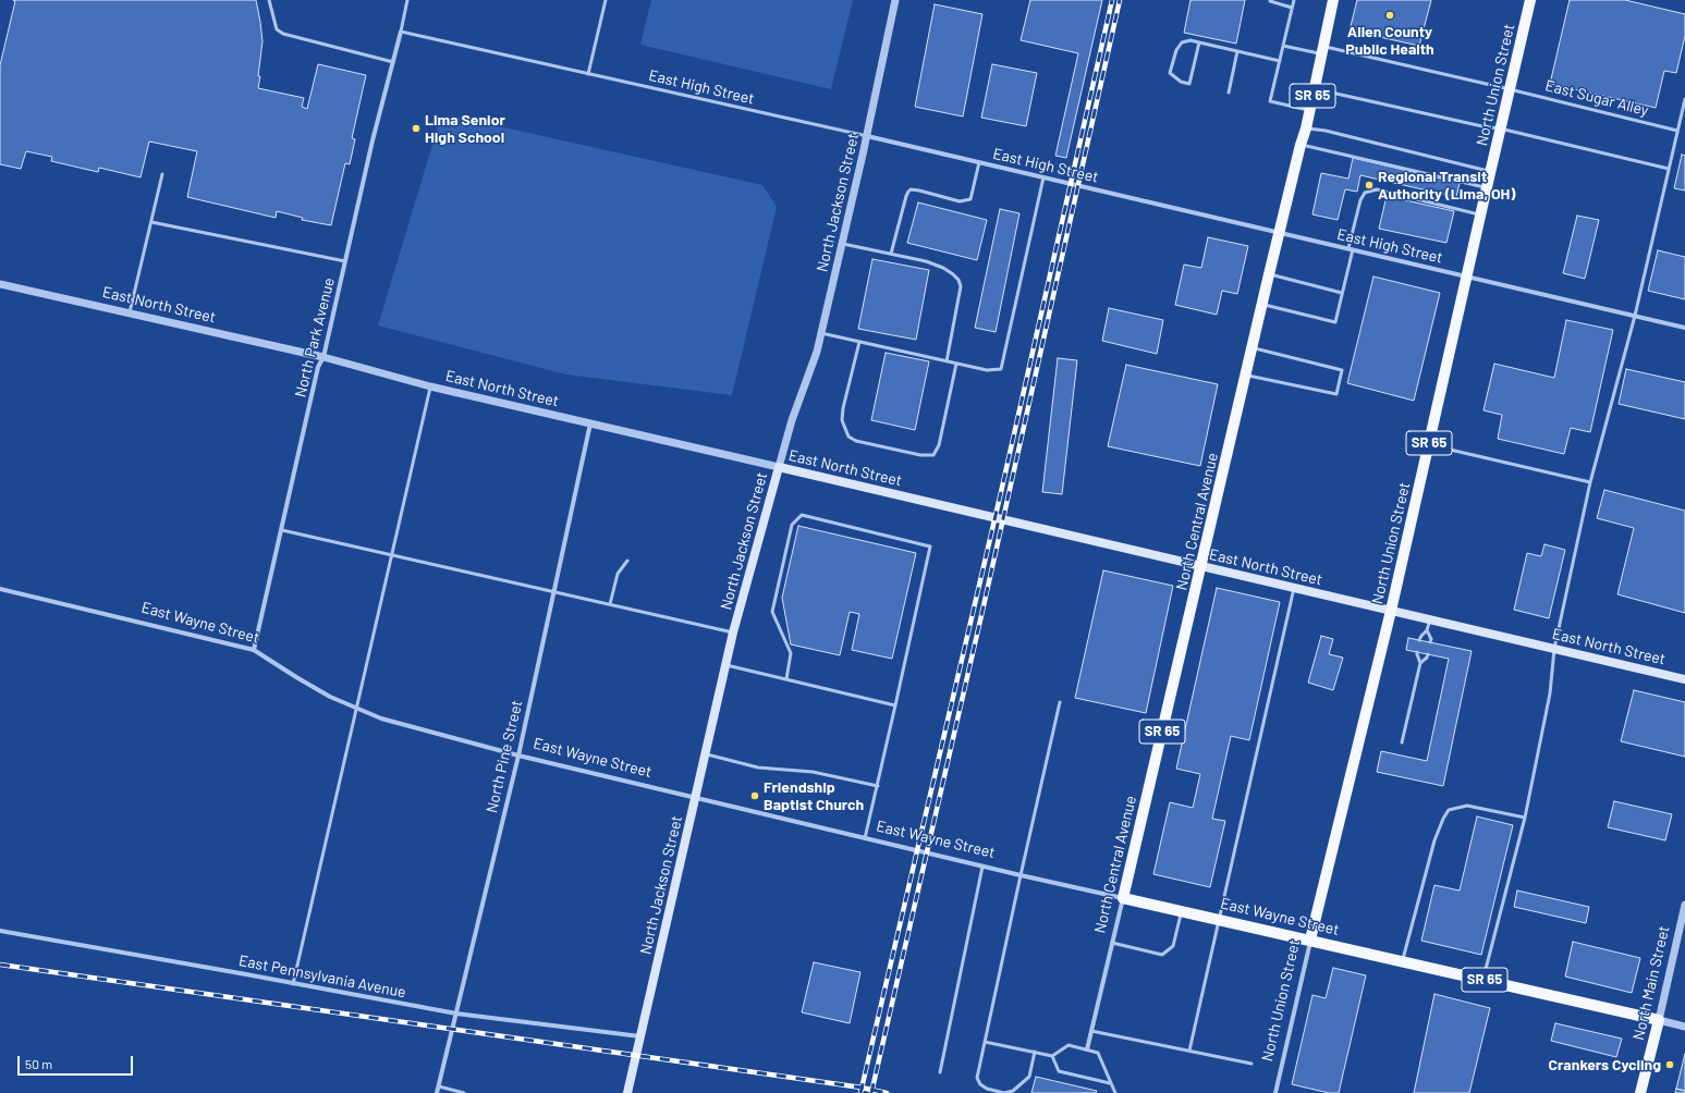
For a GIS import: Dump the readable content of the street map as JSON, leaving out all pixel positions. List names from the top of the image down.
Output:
{
  "streets": {
    "main road": [
      "North Union Street",
      "SR 65",
      "North Jackson Street",
      "East North Street",
      "North Central Avenue",
      "East Wayne Street",
      "North Main Street"
    ],
    "street": [
      "East High Street",
      "North Park Avenue",
      "North Pine Street",
      "East Pennsylvania Avenue"
    ],
    "lane": ["East Sugar Alley"]
  },
  "crossings": [
    ["North Union Street", "East High Street"],
    ["North Union Street", "East Sugar Alley"],
    ["North Union Street", "East North Street"],
    ["North Union Street", "East Wayne Street"],
    ["East High Street", "North Jackson Street"],
    ["East High Street", "North Park Avenue"],
    ["East High Street", "North Central Avenue"],
    ["East Sugar Alley", "North Central Avenue"],
    ["North Jackson Street", "East North Street"],
    ["North Jackson Street", "East Wayne Street"],
    ["North Jackson Street", "East Pennsylvania Avenue"],
    ["East North Street", "North Park Avenue"],
    ["East North Street", "North Central Avenue"],
    ["East North Street", "North Pine Street"],
    ["North Park Avenue", "East Wayne Street"],
    ["North Central Avenue", "East Wayne Street"],
    ["East Wayne Street", "North Pine Street"],
    ["East Wayne Street", "North Main Street"],
    ["North Pine Street", "East Pennsylvania Avenue"]
  ],
  "places": [
    "Allen County Public Health",
    "Lima Senior High School",
    "Regional Transit Authority (Lima, OH)",
    "Friendship Baptist Church",
    "Crankers Cycling"
  ],
  "scale_bar": "50 m"
}
